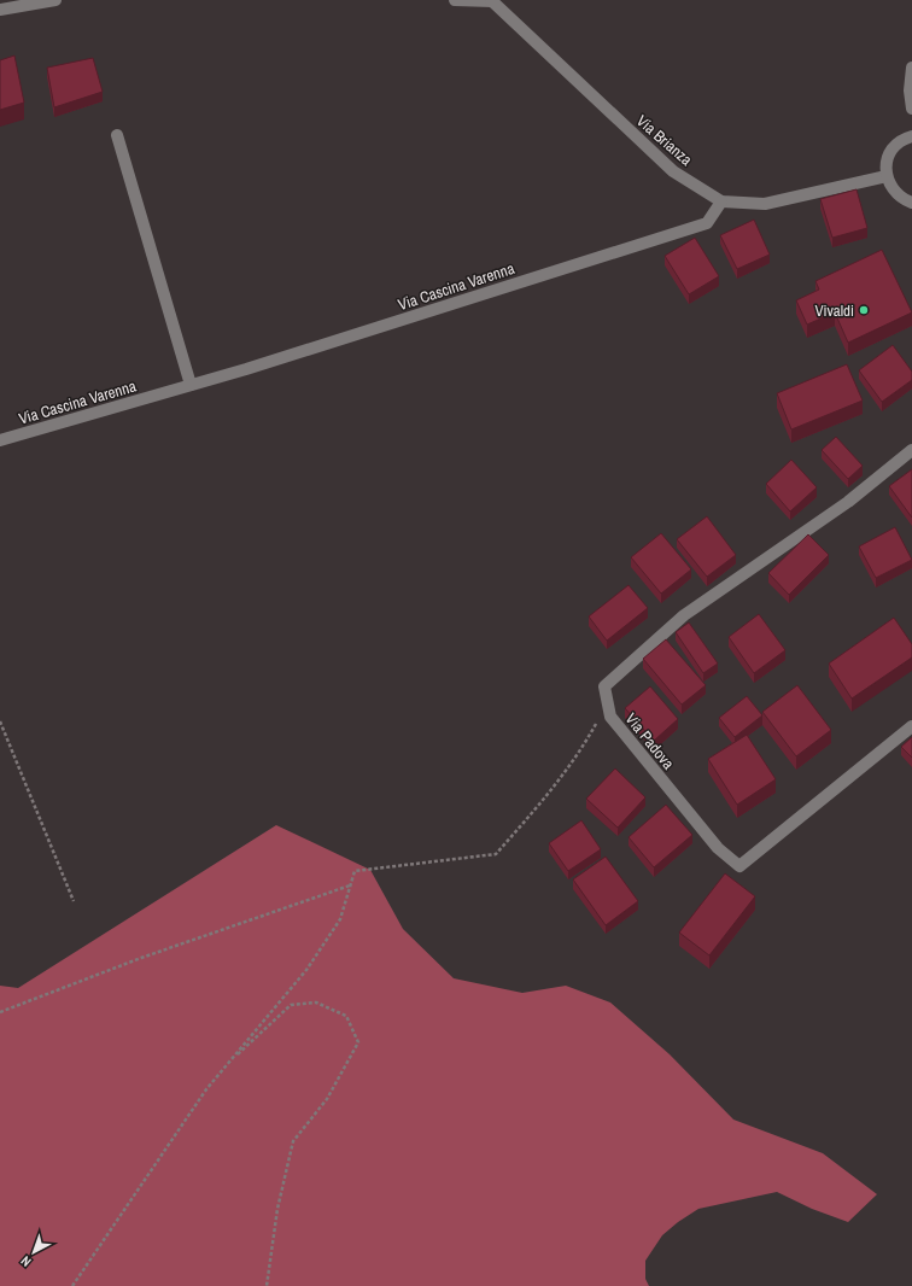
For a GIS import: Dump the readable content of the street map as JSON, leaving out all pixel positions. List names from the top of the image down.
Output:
{
  "streets": {
    "street": ["Via Brianza", "Via Cascina Varenna", "Via Padova"]
  },
  "crossings": [
    ["Via Brianza", "Via Cascina Varenna"]
  ],
  "places": ["Vivaldi"],
  "north": "bottom left"
}
